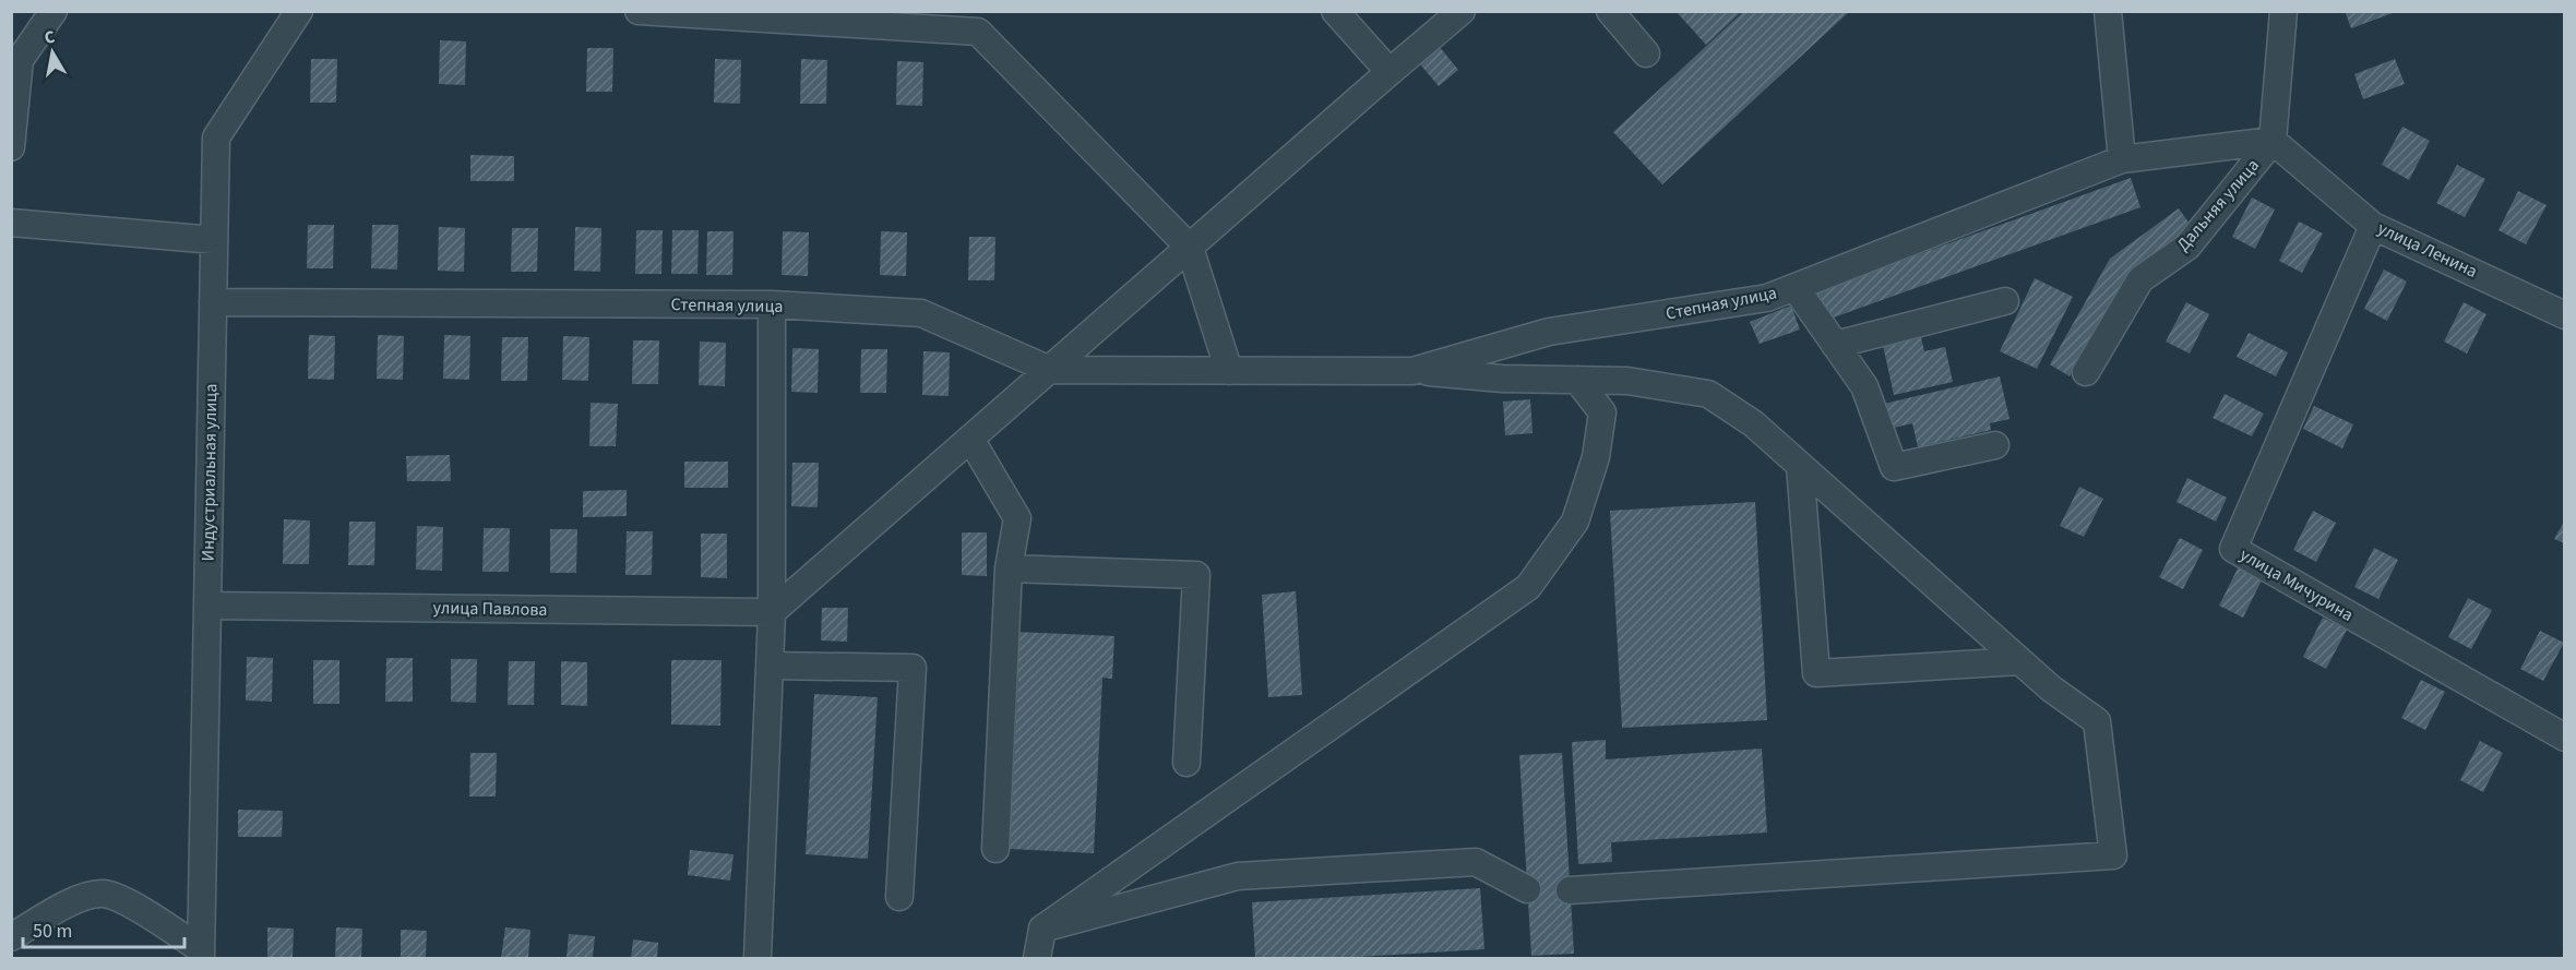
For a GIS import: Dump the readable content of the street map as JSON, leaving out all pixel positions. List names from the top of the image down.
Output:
{
  "streets": {
    "street": [
      "Дальняя улица",
      "улица Ленина",
      "Степная улица",
      "Индустриальная улица",
      "улица Мичурина",
      "улица Павлова"
    ]
  },
  "crossings": [
    ["Дальняя улица", "улица Ленина"],
    ["Дальняя улица", "Степная улица"],
    ["улица Ленина", "Степная улица"],
    ["улица Ленина", "улица Мичурина"],
    ["Степная улица", "Индустриальная улица"],
    ["Индустриальная улица", "улица Павлова"]
  ],
  "scale_bar": "50 m",
  "north": "top"
}
